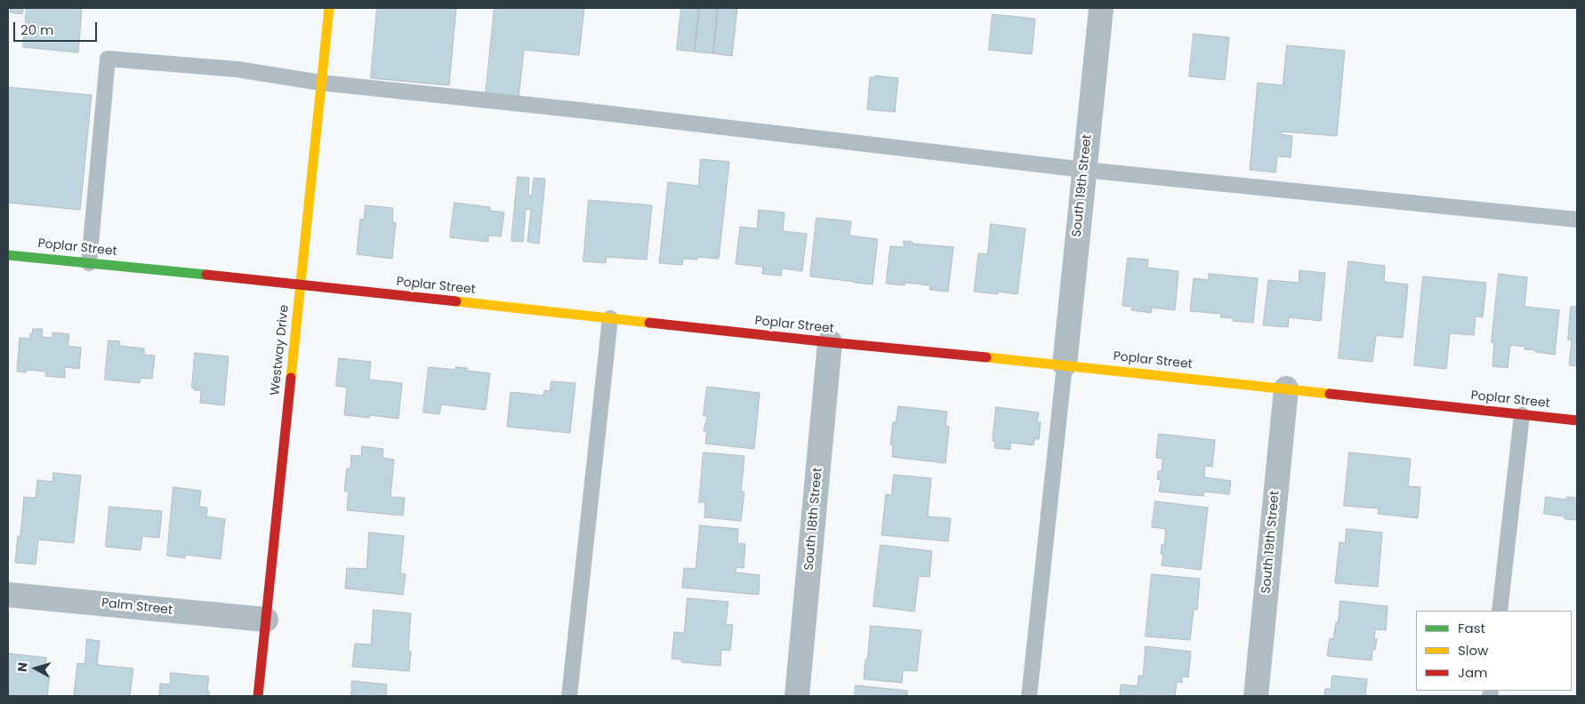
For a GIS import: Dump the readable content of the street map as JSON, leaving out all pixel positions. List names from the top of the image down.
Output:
{
  "streets": {
    "street": [
      "South 19th Street",
      "Poplar Street",
      "Westway Drive",
      "South 18th Street",
      "Palm Street"
    ]
  },
  "crossings": [
    ["South 19th Street", "Poplar Street"],
    ["Poplar Street", "Westway Drive"],
    ["Poplar Street", "South 18th Street"],
    ["Westway Drive", "Palm Street"]
  ],
  "legend": ["Fast", "Slow", "Jam"],
  "scale_bar": "20 m",
  "north": "left"
}
